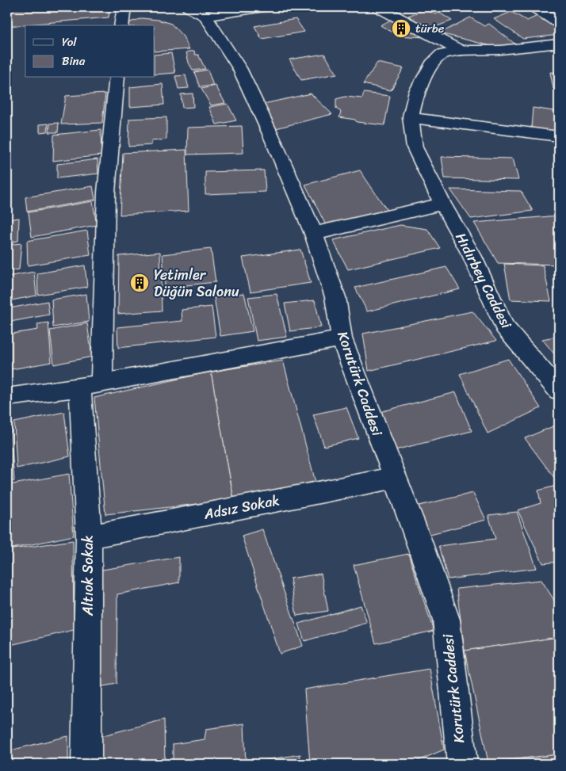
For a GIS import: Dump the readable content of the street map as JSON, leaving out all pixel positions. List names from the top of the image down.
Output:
{
  "streets": {
    "street": [
      "Hıdırbey Caddesi",
      "Korutürk Caddesi",
      "Adsız Sokak",
      "Altıok Sokak"
    ]
  },
  "crossings": [
    ["Korutürk Caddesi", "Adsız Sokak"],
    ["Adsız Sokak", "Altıok Sokak"]
  ],
  "places": {
    "building": ["türbe", "Yetimler Düğün Salonu"]
  },
  "legend": ["Yol", "Bina"]
}
